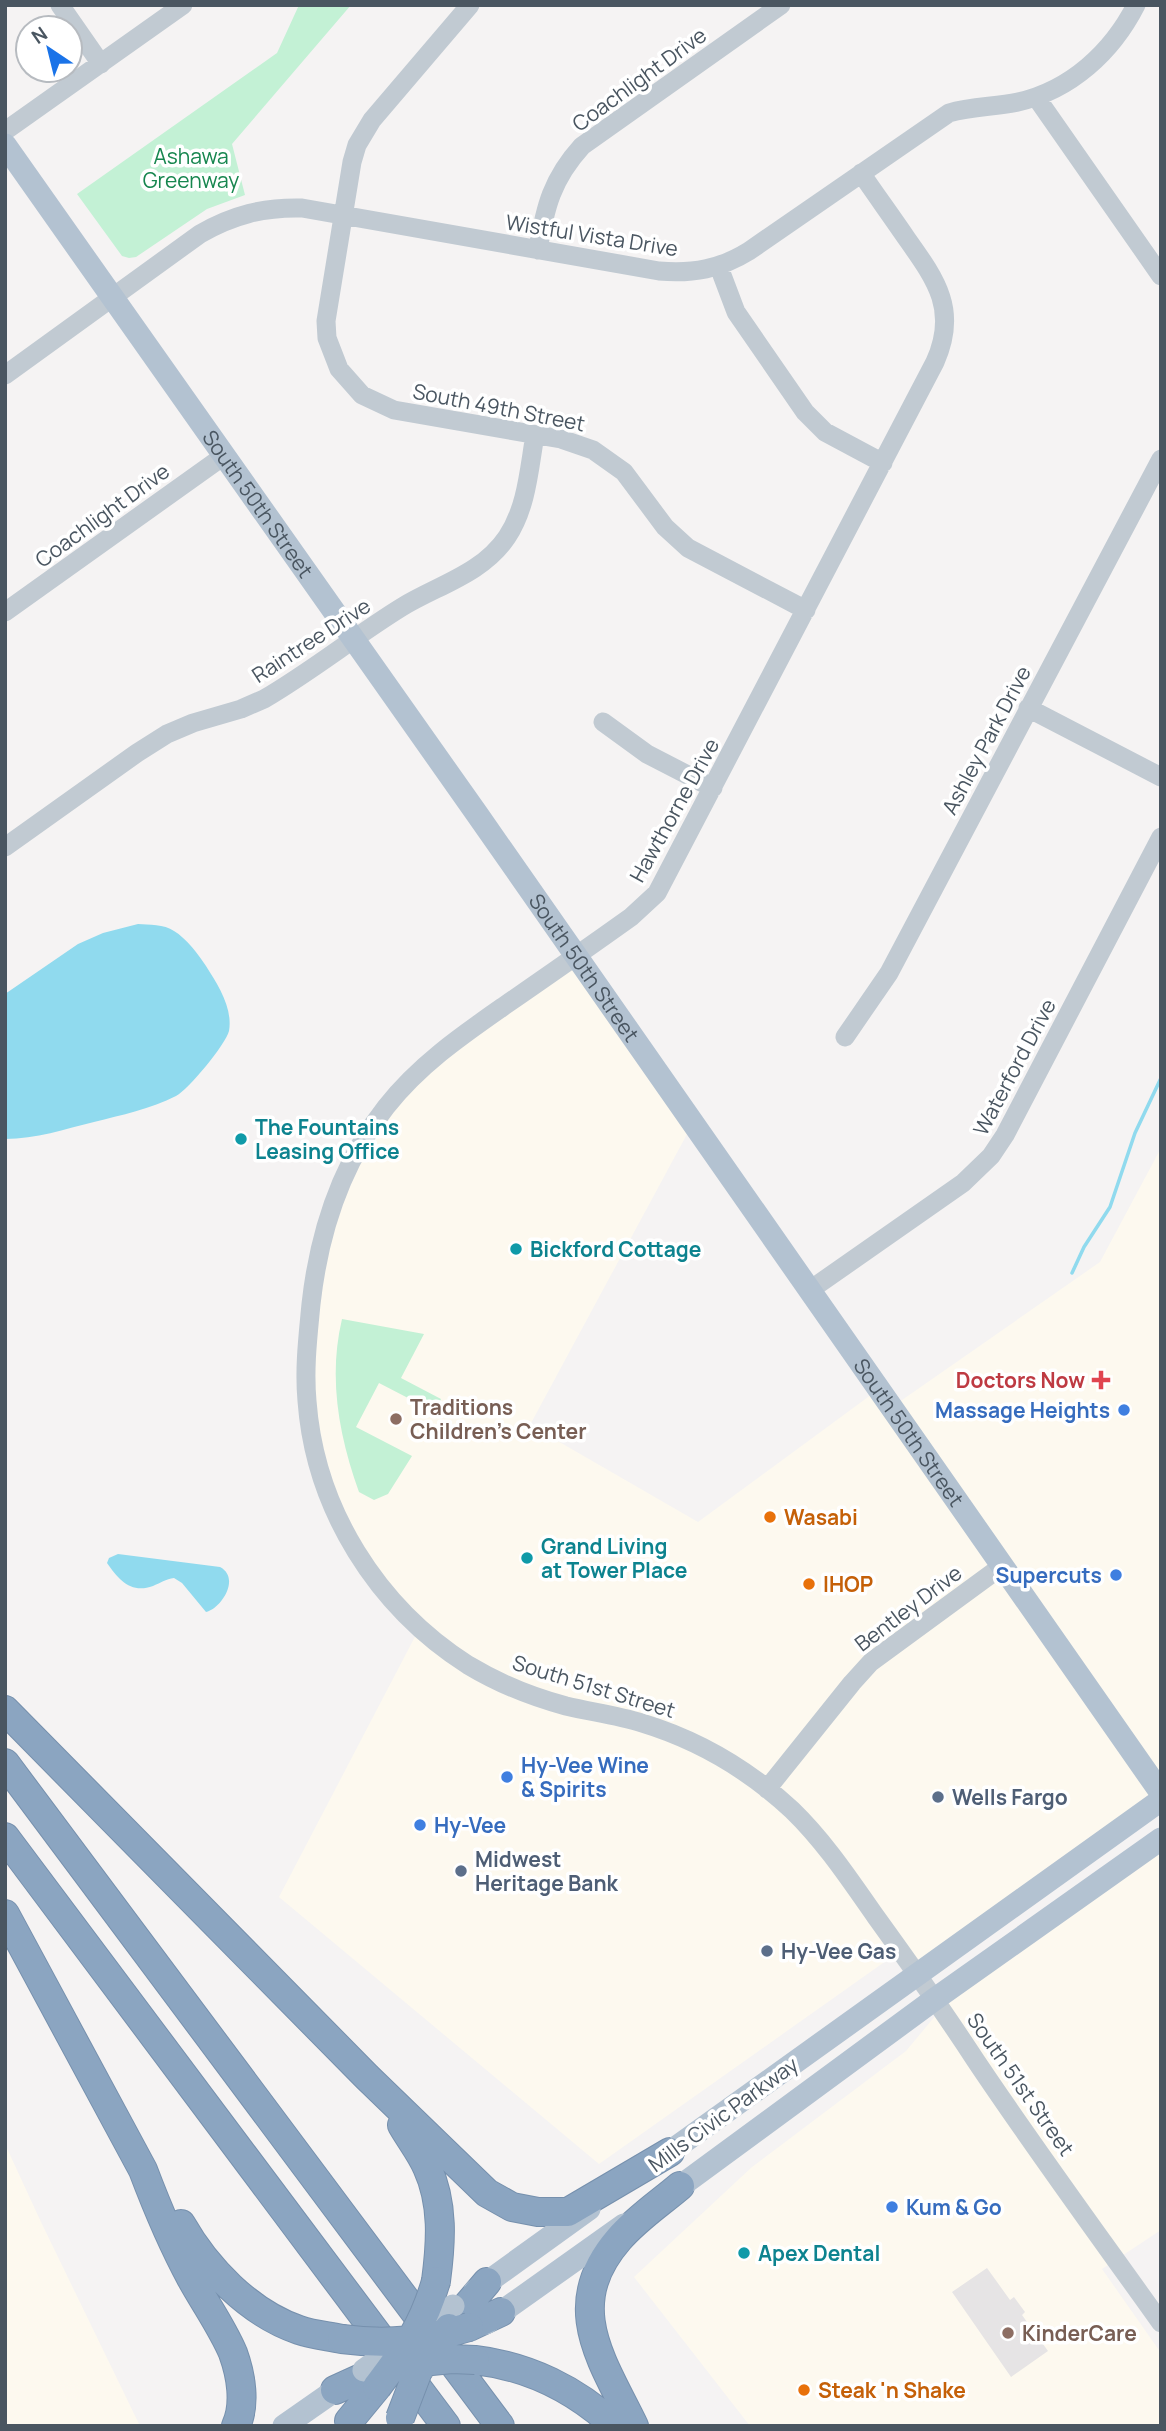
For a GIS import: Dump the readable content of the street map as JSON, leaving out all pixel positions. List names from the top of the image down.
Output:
{
  "streets": {
    "main road": ["South 50th Street", "Mills Civic Parkway"],
    "street": [
      "Coachlight Drive",
      "Wistful Vista Drive",
      "South 49th Street",
      "Raintree Drive",
      "Ashley Park Drive",
      "Hawthorne Drive",
      "Waterford Drive",
      "Bentley Drive",
      "South 51st Street"
    ]
  },
  "crossings": [
    ["Coachlight Drive", "Wistful Vista Drive"],
    ["Coachlight Drive", "South 50th Street"],
    ["Wistful Vista Drive", "South 49th Street"],
    ["Wistful Vista Drive", "South 50th Street"],
    ["Wistful Vista Drive", "Hawthorne Drive"],
    ["South 49th Street", "Raintree Drive"],
    ["South 49th Street", "Hawthorne Drive"],
    ["South 50th Street", "Raintree Drive"],
    ["South 50th Street", "Hawthorne Drive"],
    ["South 50th Street", "Waterford Drive"],
    ["South 50th Street", "Bentley Drive"],
    ["Hawthorne Drive", "South 51st Street"],
    ["Bentley Drive", "South 51st Street"],
    ["South 51st Street", "Mills Civic Parkway"]
  ],
  "parks": ["Ashawa Greenway"],
  "places": {
    "other": [
      "The Fountains Leasing Office",
      "Bickford Cottage",
      "Massage Heights",
      "Traditions Children's Center",
      "Wasabi",
      "Grand Living at Tower Place",
      "Supercuts",
      "IHOP",
      "Hy-Vee Wine & Spirits",
      "Wells Fargo",
      "Hy-Vee",
      "Midwest Heritage Bank",
      "Hy-Vee Gas",
      "Kum & Go",
      "Apex Dental",
      "KinderCare",
      "Steak 'n Shake"
    ],
    "health": ["Doctors Now"]
  },
  "north": "top left"
}
